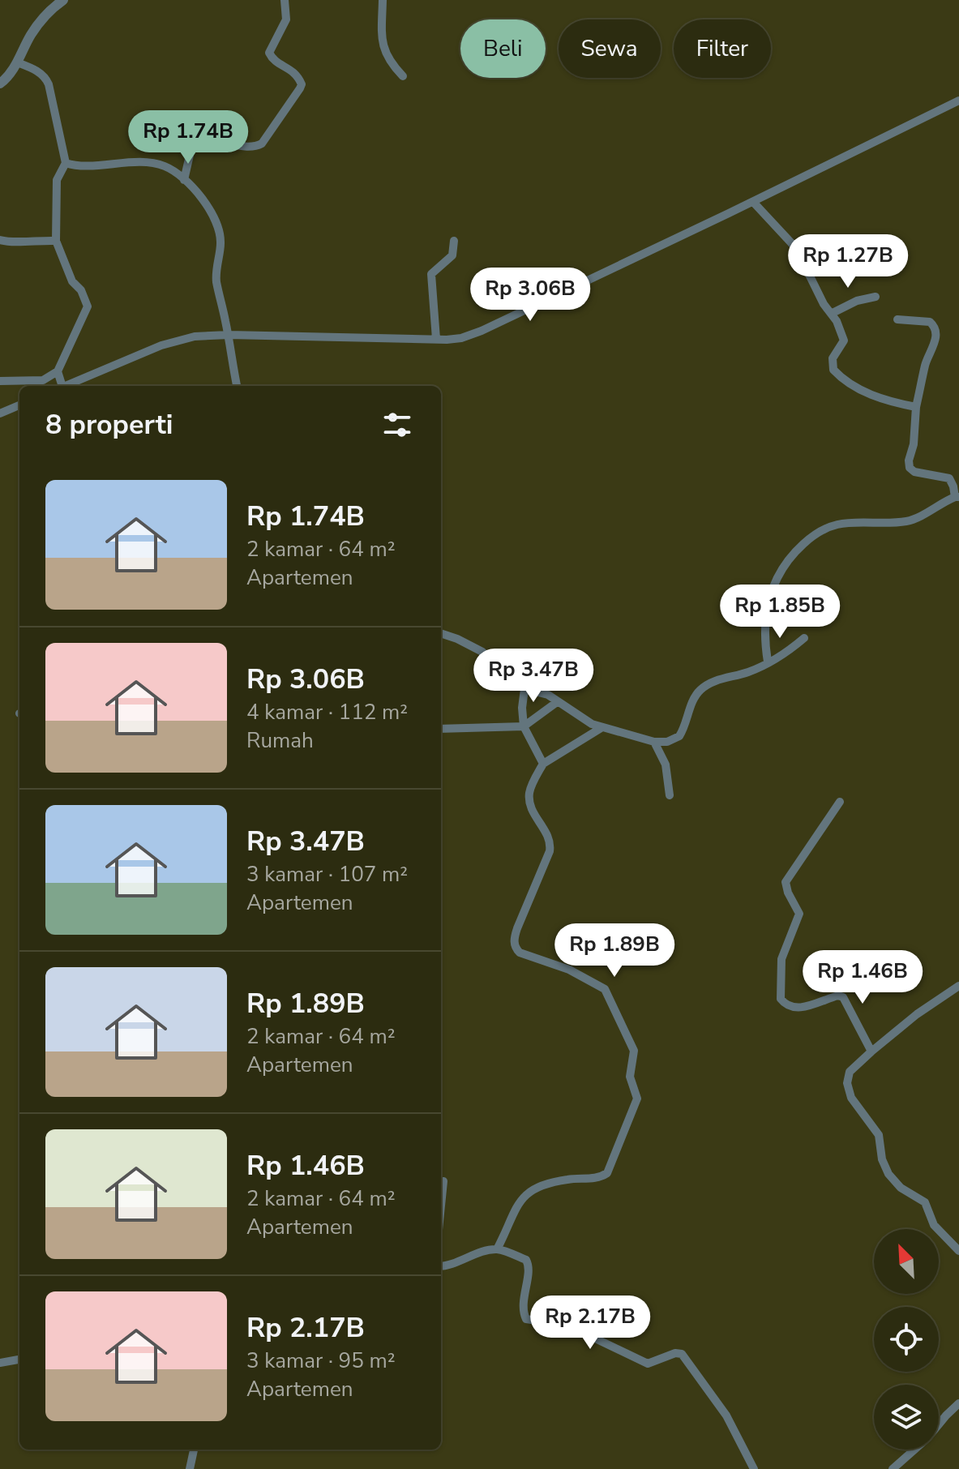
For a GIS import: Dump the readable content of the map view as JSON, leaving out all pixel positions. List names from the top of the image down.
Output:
{
  "north": "top left",
  "page": {
    "chip": ["Beli", "Sewa", "Filter"],
    "price": [
      "Rp 1.74B",
      "Rp 1.27B",
      "Rp 3.06B",
      "Rp 1.85B",
      "Rp 3.47B",
      "Rp 1.89B",
      "Rp 1.46B",
      "Rp 2.17B"
    ],
    "heading": "8 properti",
    "list": [
      {
        "name": "Rp 1.74B",
        "note": "2 kamar · 64 m² · Apartemen"
      },
      {
        "name": "Rp 3.06B",
        "note": "4 kamar · 112 m² · Rumah"
      },
      {
        "name": "Rp 3.47B",
        "note": "3 kamar · 107 m² · Apartemen"
      },
      {
        "name": "Rp 1.89B",
        "note": "2 kamar · 64 m² · Apartemen"
      },
      {
        "name": "Rp 1.46B",
        "note": "2 kamar · 64 m² · Apartemen"
      },
      {
        "name": "Rp 2.17B",
        "note": "3 kamar · 95 m² · Apartemen"
      }
    ]
  }
}
